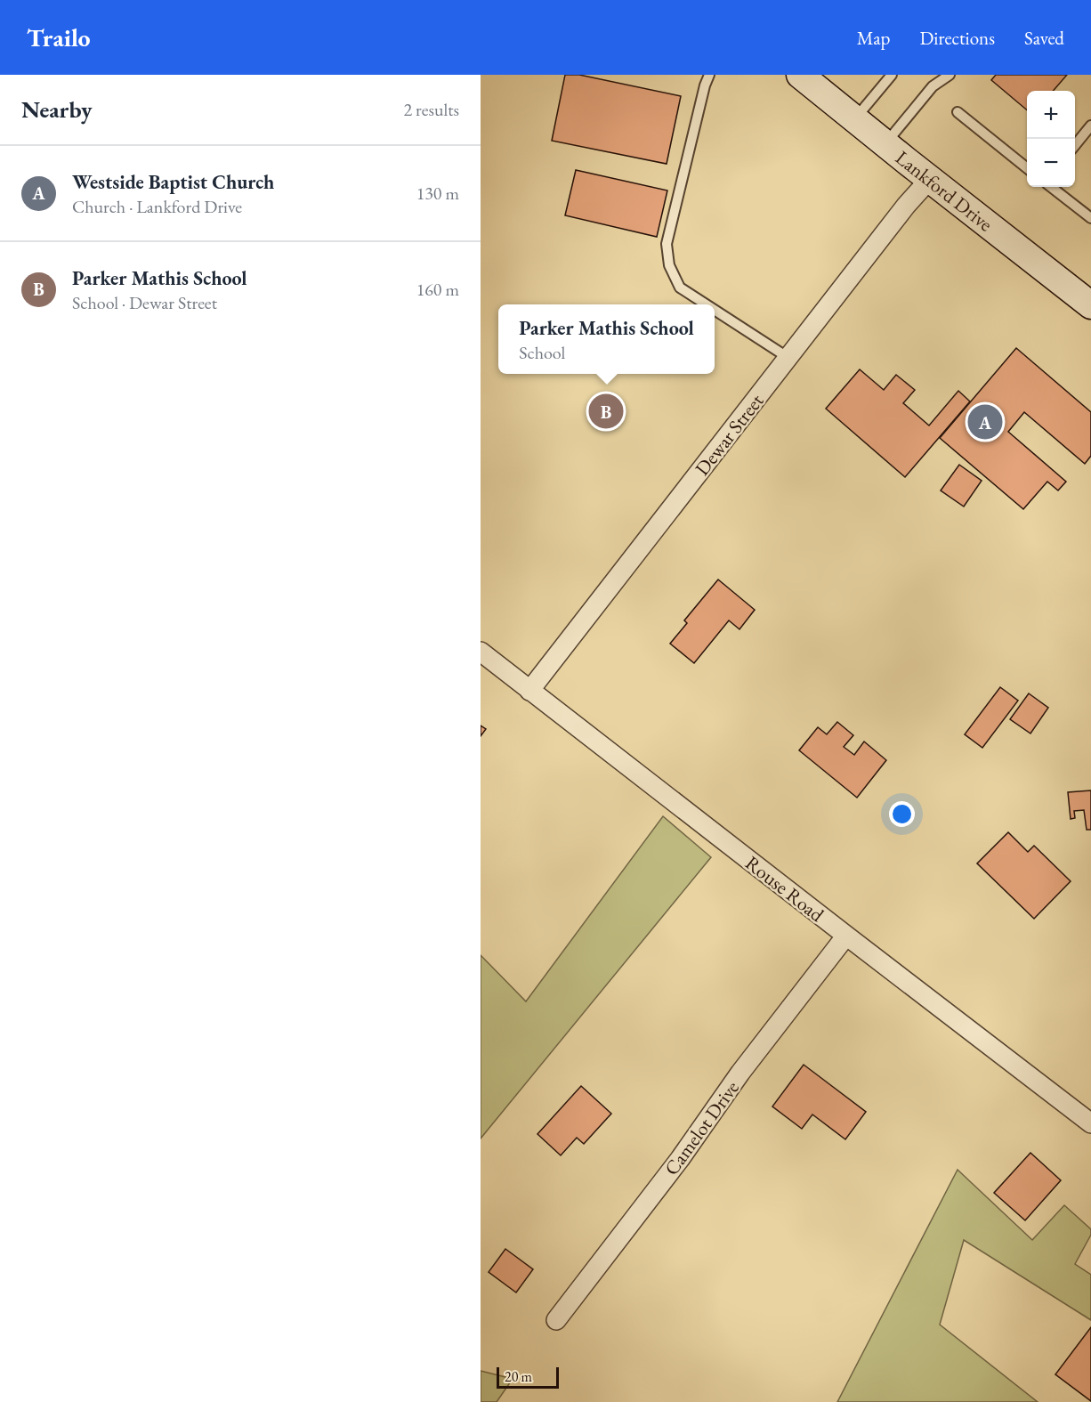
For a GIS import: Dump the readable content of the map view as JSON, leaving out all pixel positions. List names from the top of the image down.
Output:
{
  "streets": {
    "main road": ["Lankford Drive"],
    "street": ["Dewar Street", "Rouse Road", "Camelot Drive"]
  },
  "crossings": [
    ["Lankford Drive", "Dewar Street"],
    ["Dewar Street", "Rouse Road"],
    ["Rouse Road", "Camelot Drive"]
  ],
  "scale_bar": "20 m",
  "page": {
    "header": "Trailo",
    "nav": ["Map", "Directions", "Saved"],
    "heading": ["Nearby", "2 results"],
    "map_buttons": ["+", "−"],
    "list": [
      {
        "mark": "A",
        "name": "Westside Baptist Church",
        "note": "Church · Lankford Drive",
        "value": "130 m"
      },
      {
        "mark": "B",
        "name": "Parker Mathis School",
        "note": "School · Dewar Street",
        "value": "160 m"
      }
    ],
    "popup": ["Parker Mathis School", "School"],
    "pins": ["B", "A"],
    "scale": "20 m"
  }
}
